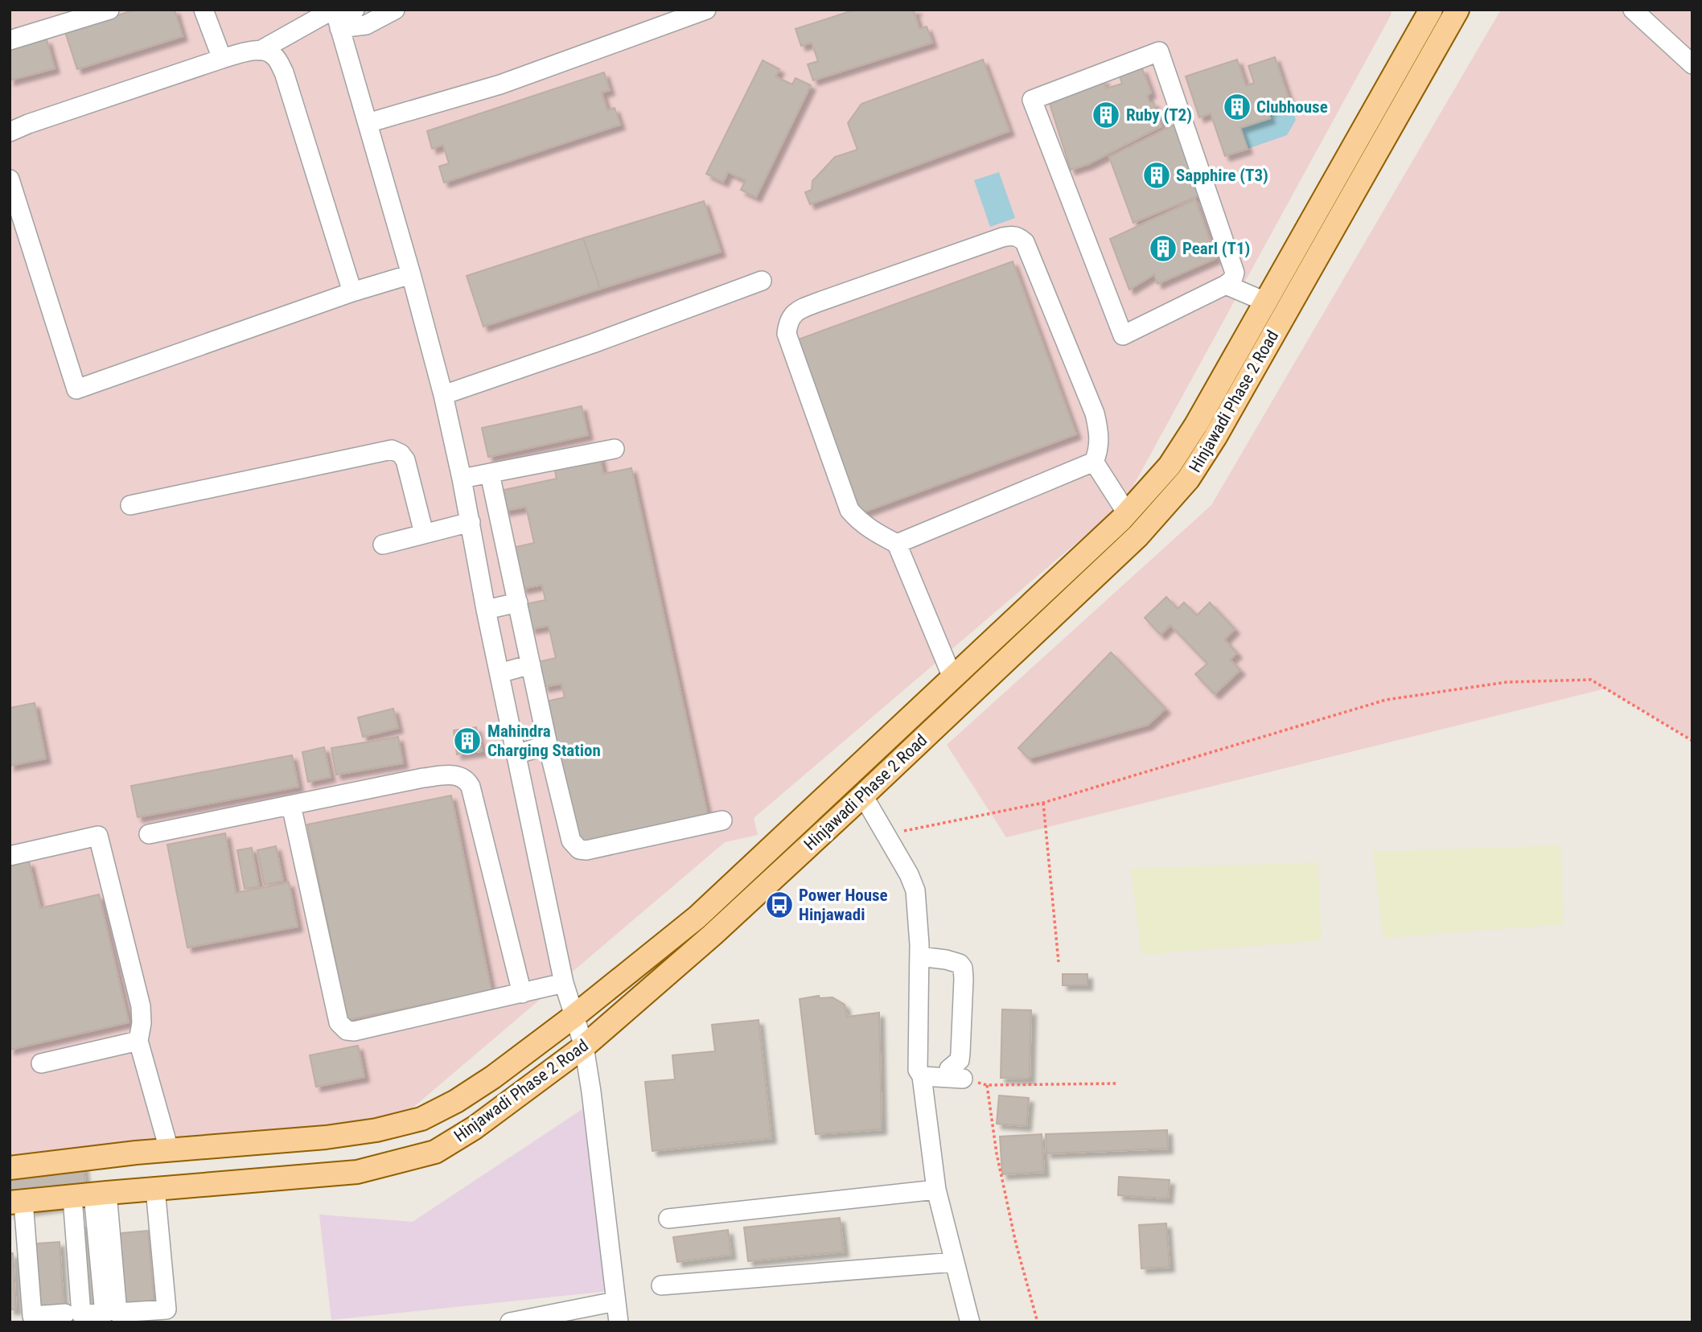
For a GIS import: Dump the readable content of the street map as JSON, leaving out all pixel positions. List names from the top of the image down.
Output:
{
  "streets": {
    "main road": ["Hinjawadi Phase 2 Road"]
  },
  "places": {
    "building": [
      "Clubhouse",
      "Ruby (T2)",
      "Sapphire (T3)",
      "Pearl (T1)",
      "Mahindra Charging Station"
    ],
    "bus stop": ["Power House Hinjawadi"]
  }
}
